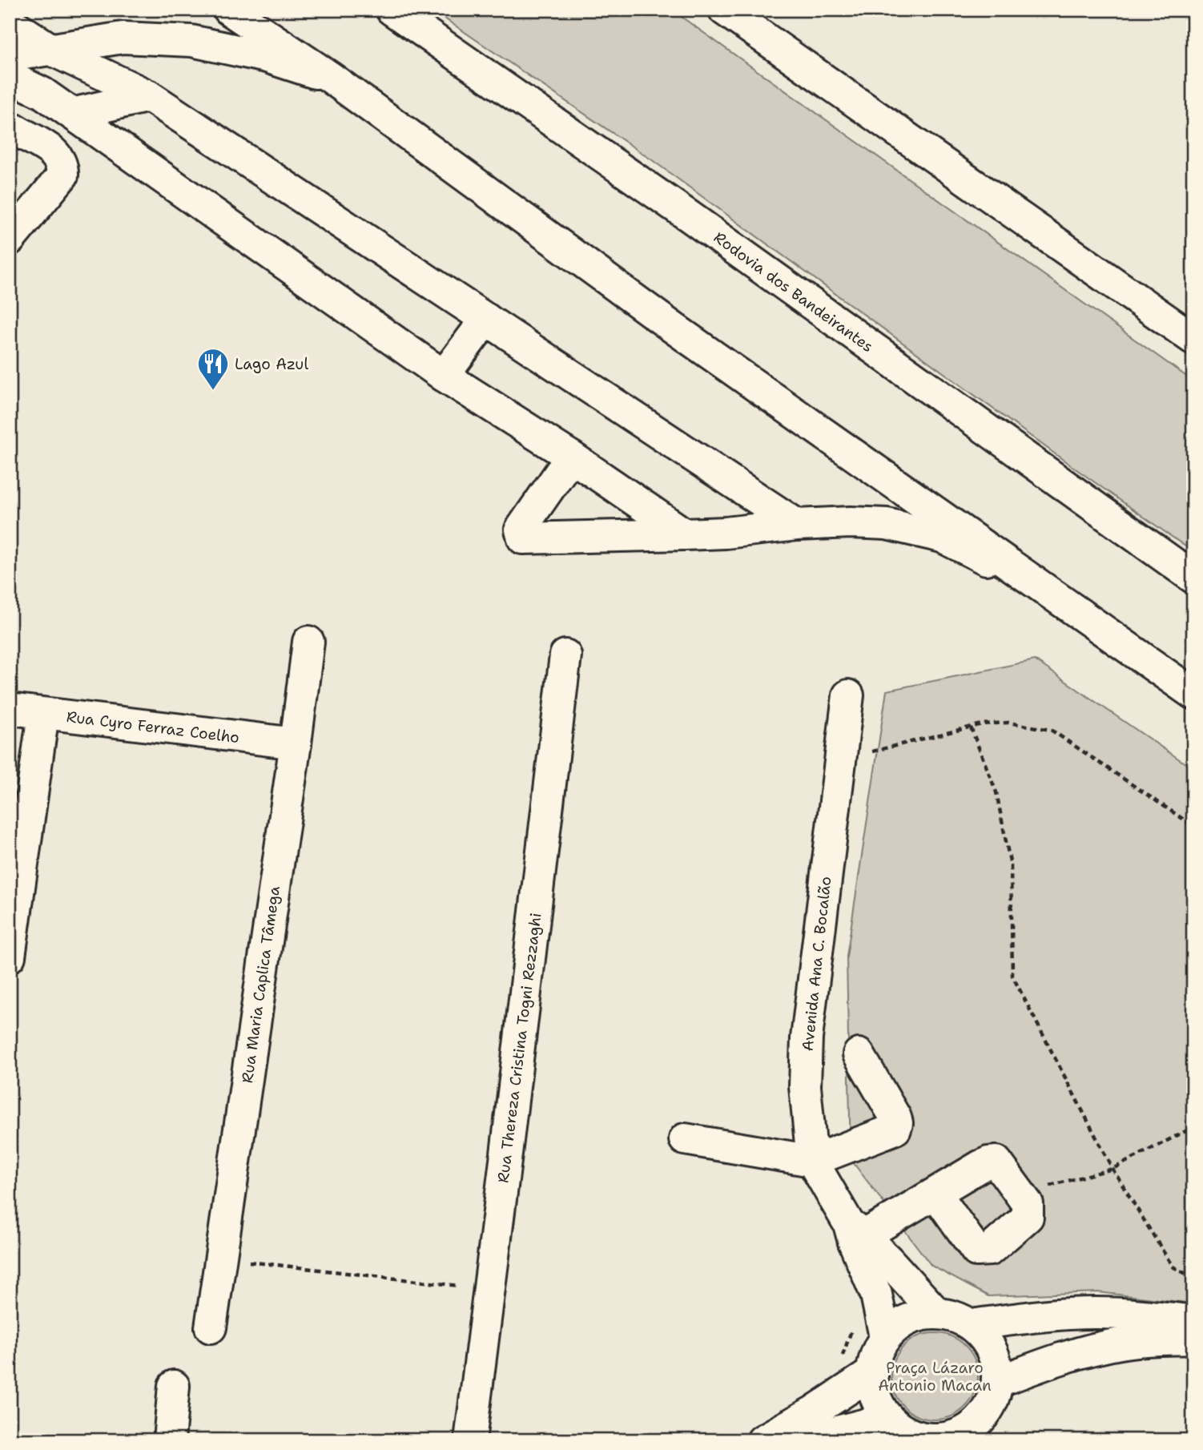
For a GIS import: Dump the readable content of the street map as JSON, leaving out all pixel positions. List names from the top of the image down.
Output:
{
  "streets": {
    "main road": [
      "Rodovia dos Bandeirantes",
      "Rua Cyro Ferraz Coelho",
      "Avenida Ana C. Bocalão",
      "Rua Maria Caplica Tâmega",
      "Rua Thereza Cristina Togni Rezzaghi"
    ]
  },
  "crossings": [
    ["Rua Cyro Ferraz Coelho", "Rua Maria Caplica Tâmega"]
  ],
  "parks": ["Praça Lázaro Antonio Macan"],
  "places": {
    "restaurant": ["Lago Azul"]
  }
}
